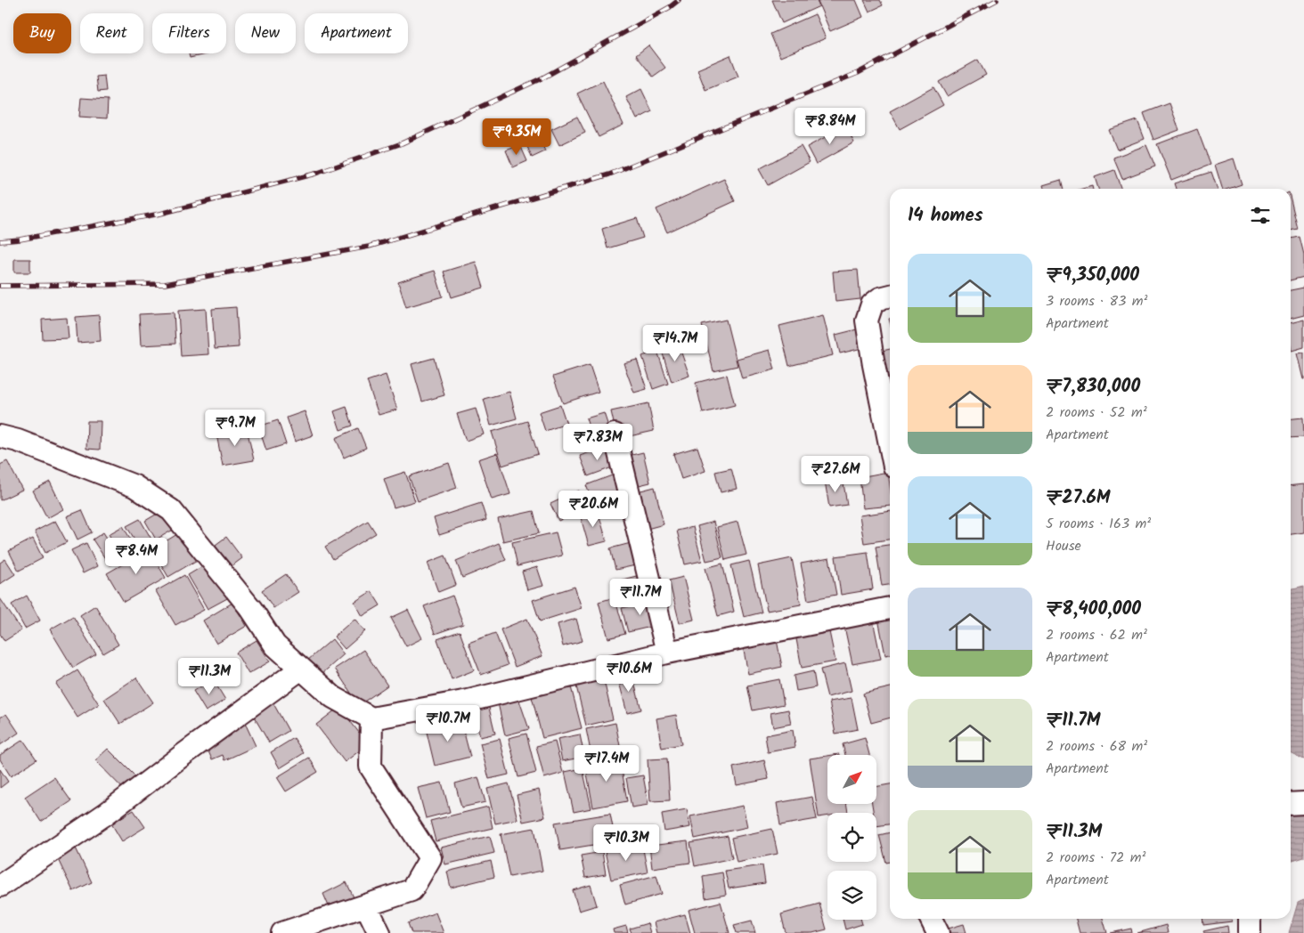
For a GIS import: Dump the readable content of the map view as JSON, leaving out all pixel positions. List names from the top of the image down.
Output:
{
  "north": "top right",
  "page": {
    "chip": [
      "Buy",
      "Rent",
      "Filters",
      "New",
      "Apartment"
    ],
    "price": [
      "₹8.84M",
      "₹9.35M",
      "₹14.7M",
      "₹9.7M",
      "₹7.83M",
      "₹27.6M",
      "₹20.6M",
      "₹8.4M",
      "₹11.7M",
      "₹10.6M",
      "₹11.3M",
      "₹10.7M",
      "₹17.4M",
      "₹10.3M"
    ],
    "heading": "14 homes",
    "list": [
      {
        "name": "₹9,350,000",
        "note": "3 rooms · 83 m² · Apartment"
      },
      {
        "name": "₹7,830,000",
        "note": "2 rooms · 52 m² · Apartment"
      },
      {
        "name": "₹27.6M",
        "note": "5 rooms · 163 m² · House"
      },
      {
        "name": "₹8,400,000",
        "note": "2 rooms · 62 m² · Apartment"
      },
      {
        "name": "₹11.7M",
        "note": "2 rooms · 68 m² · Apartment"
      },
      {
        "name": "₹11.3M",
        "note": "2 rooms · 72 m² · Apartment"
      }
    ]
  }
}
